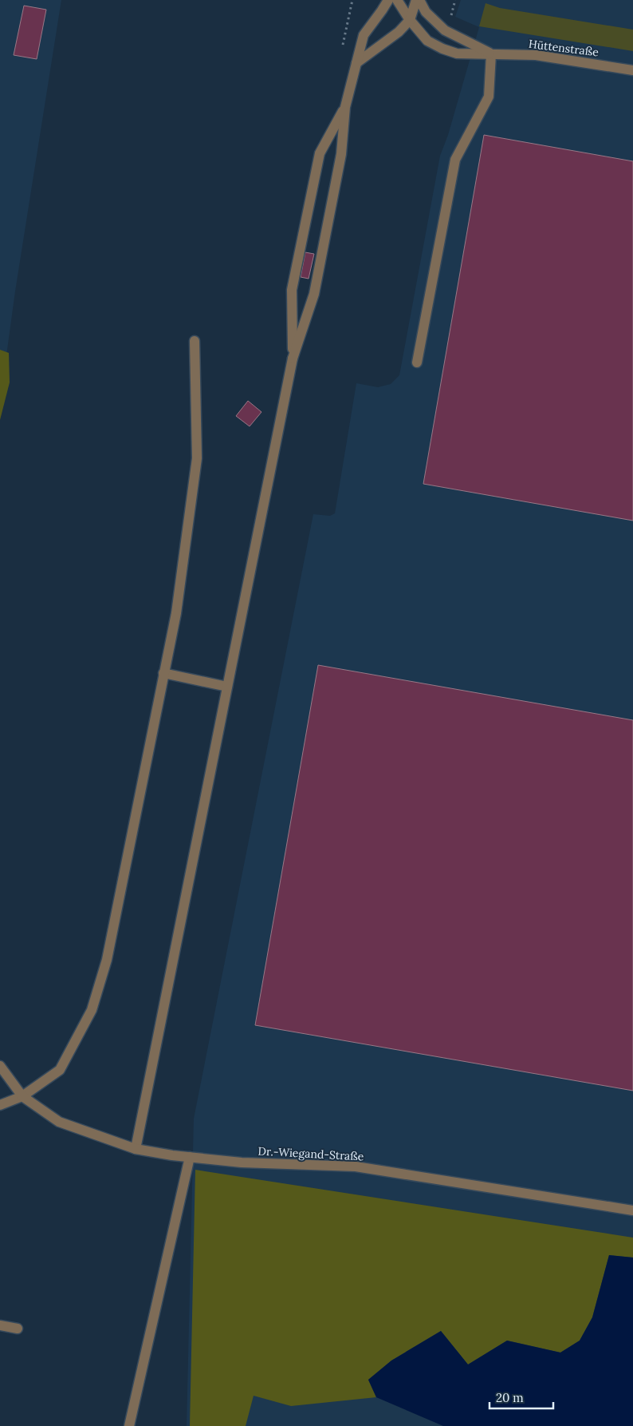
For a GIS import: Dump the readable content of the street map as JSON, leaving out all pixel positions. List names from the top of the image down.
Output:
{
  "streets": {
    "street": ["Hüttenstraße", "Dr.-Wiegand-Straße"]
  },
  "scale_bar": "20 m"
}
